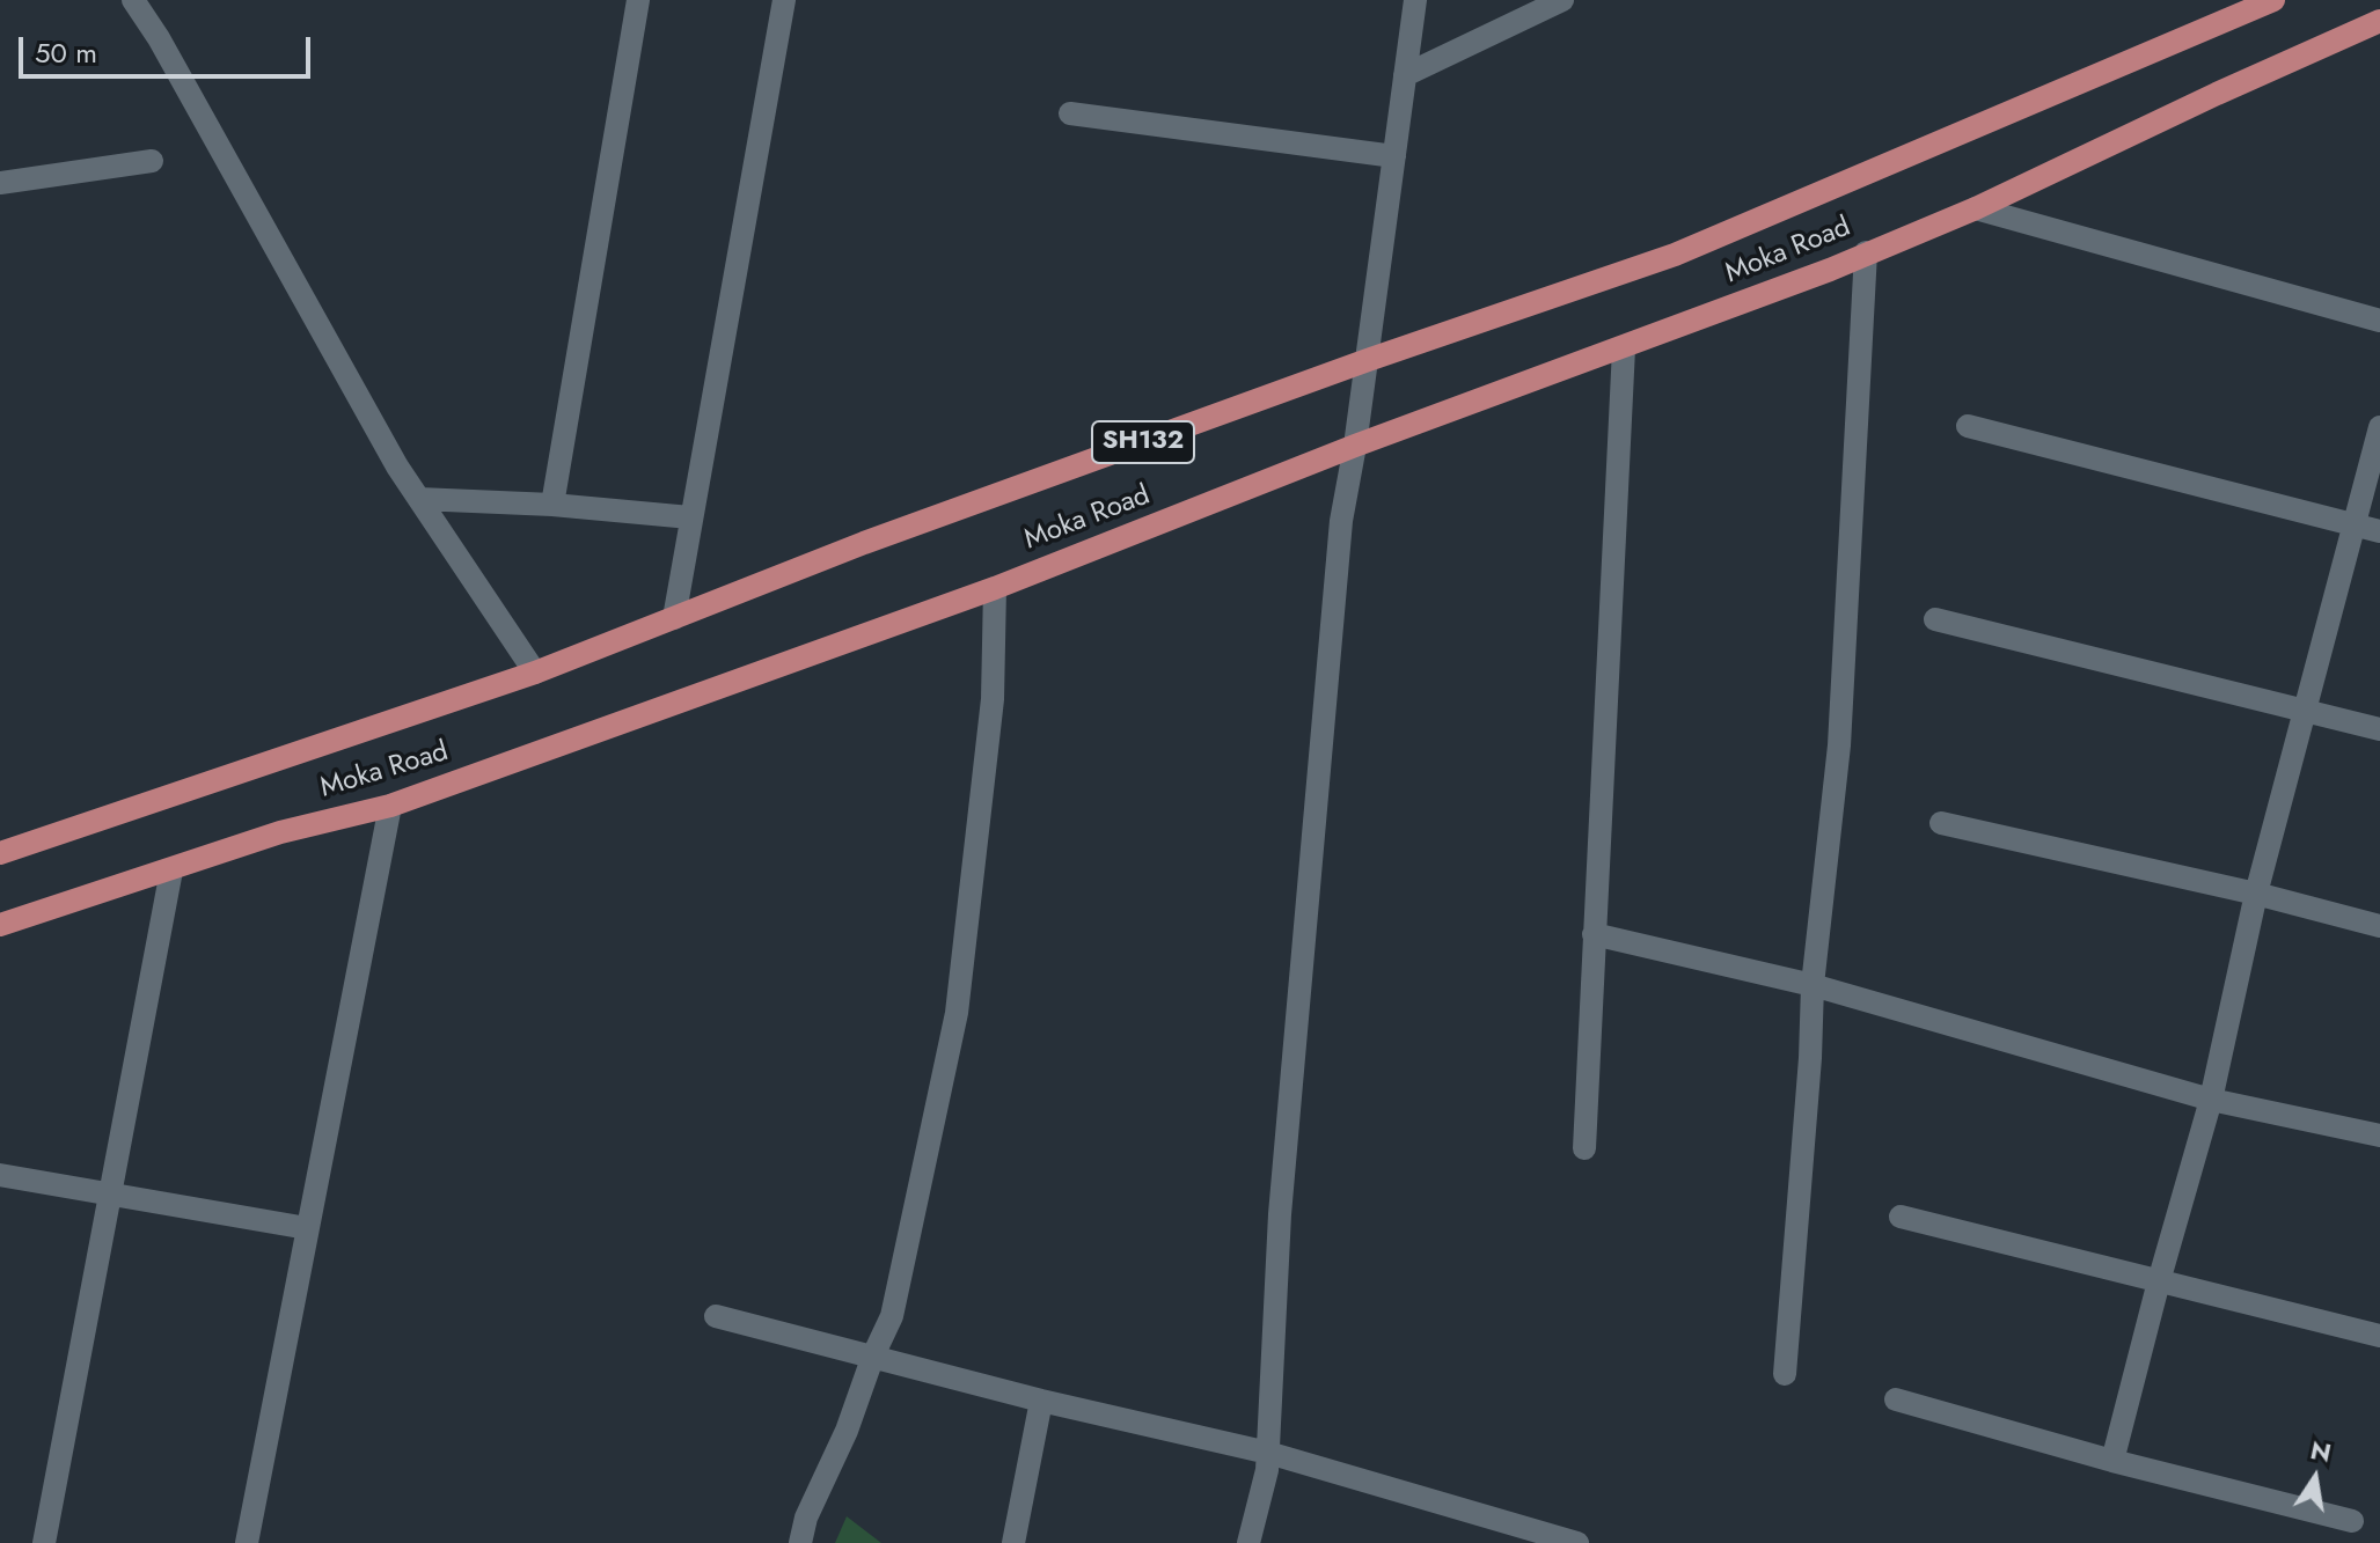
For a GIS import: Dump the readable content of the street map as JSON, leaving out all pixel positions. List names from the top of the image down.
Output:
{
  "streets": {
    "main road": ["Moka Road", "SH132"]
  },
  "scale_bar": "50 m",
  "north": "top"
}
